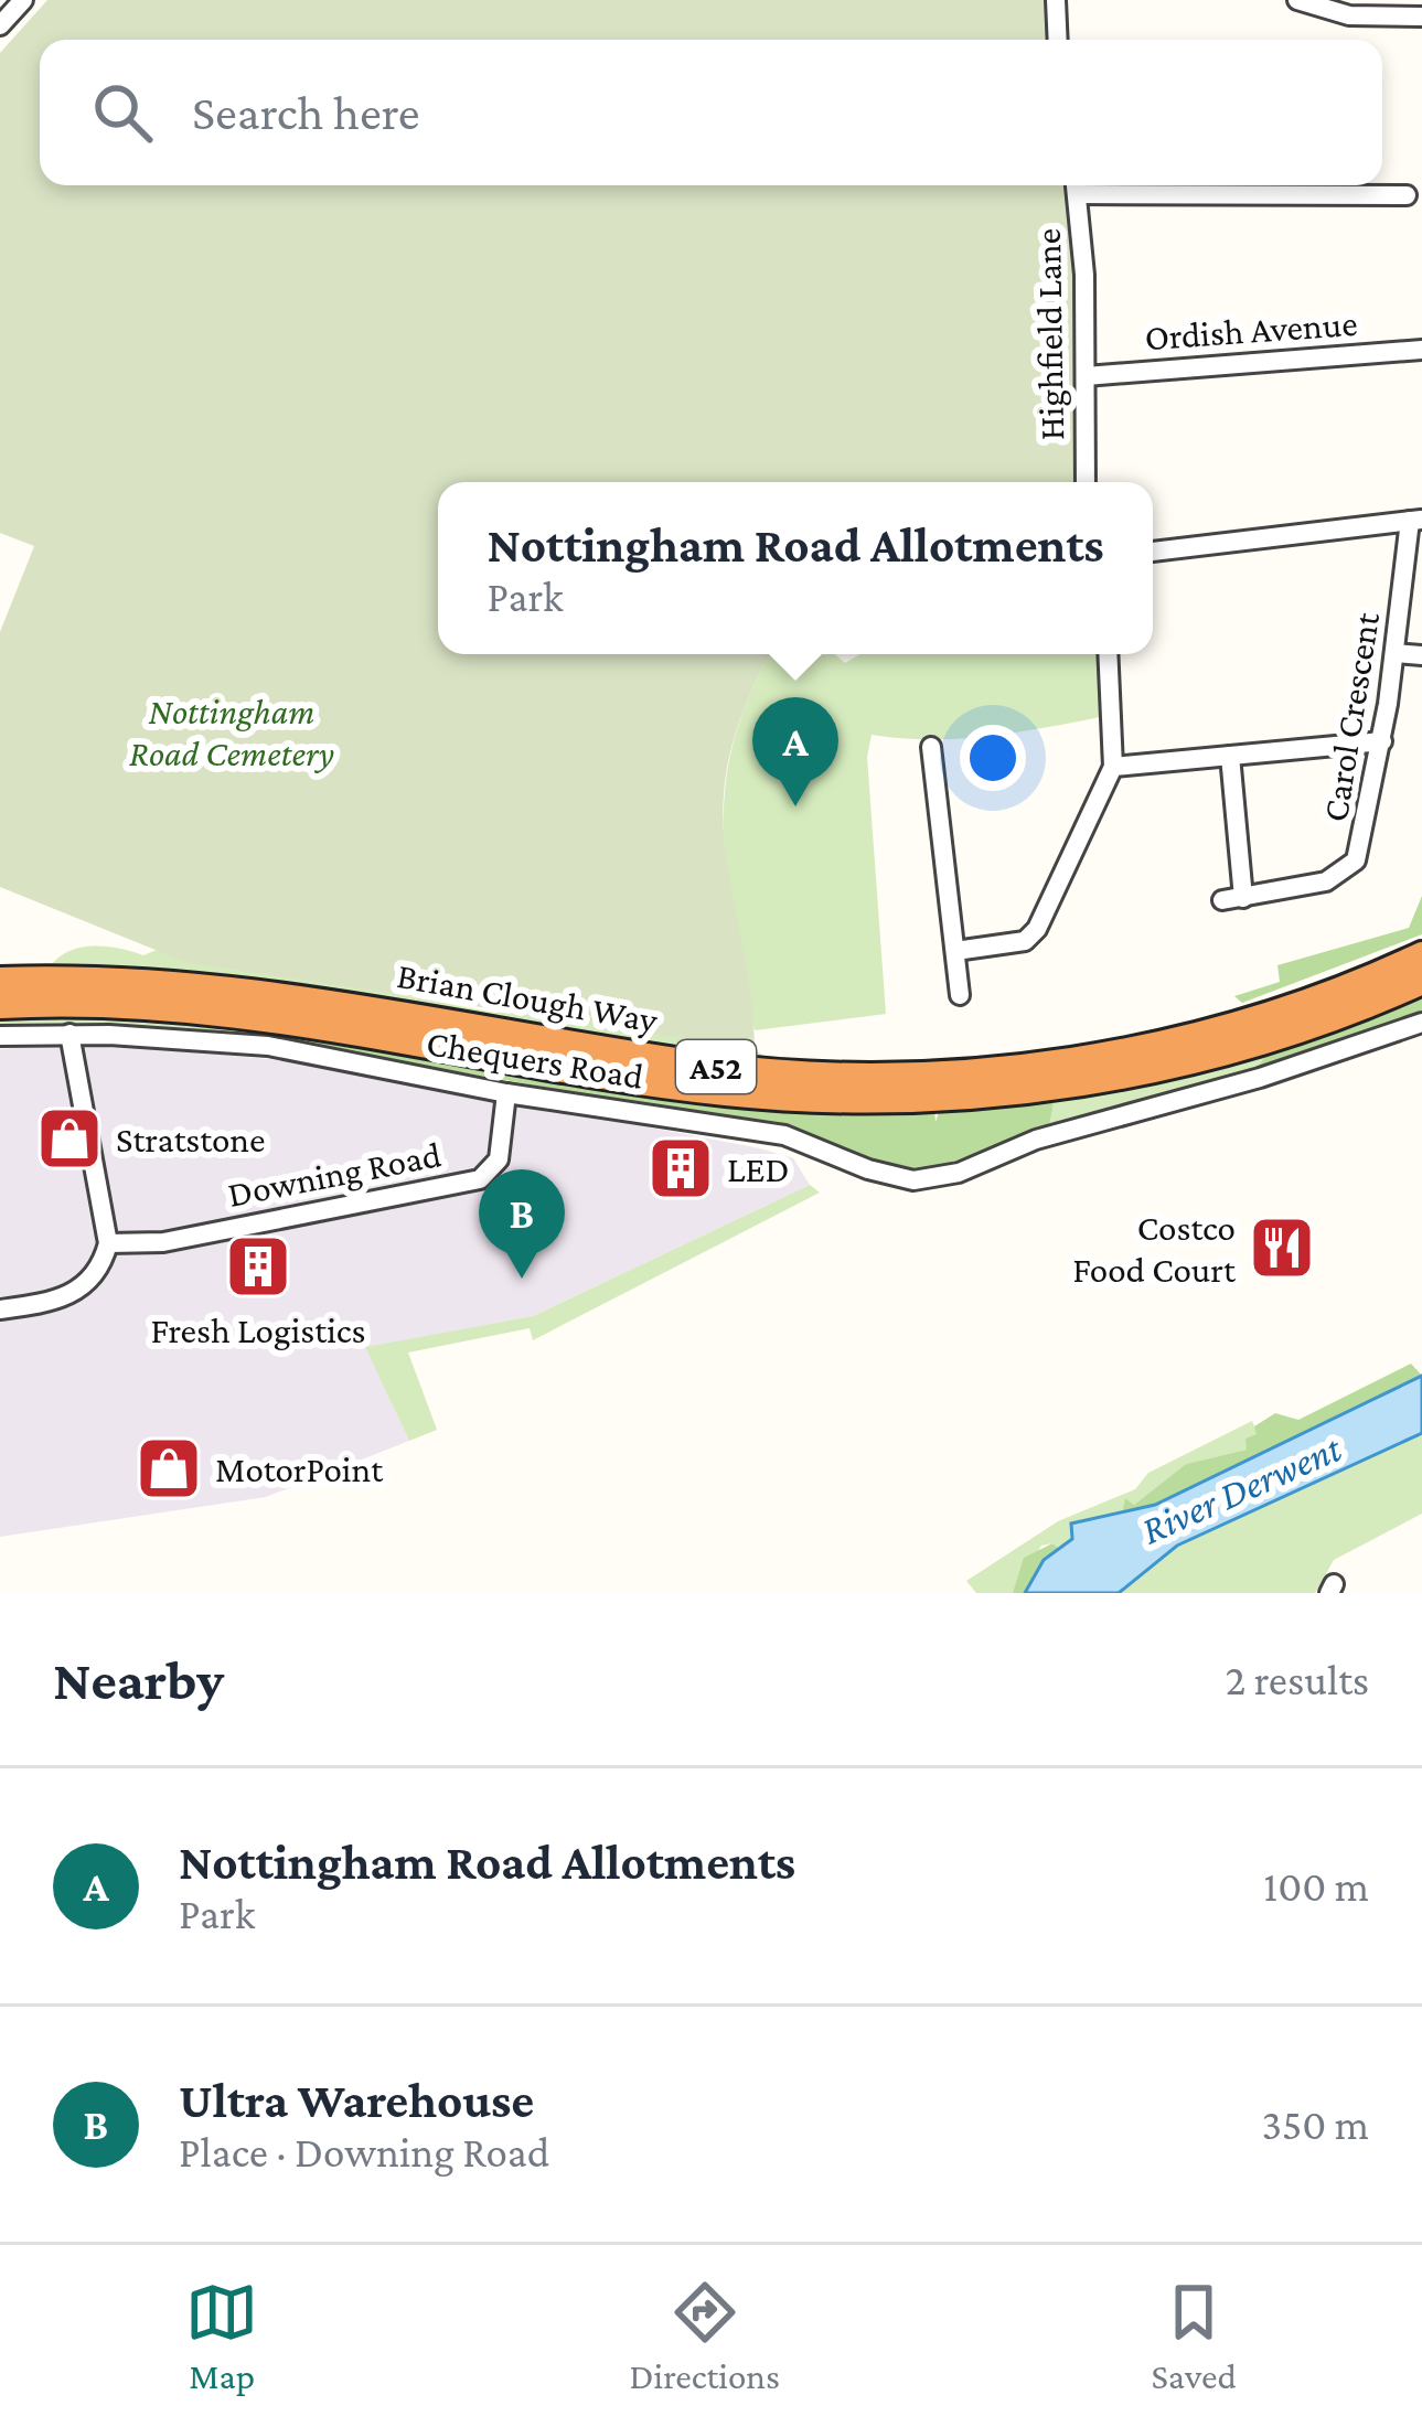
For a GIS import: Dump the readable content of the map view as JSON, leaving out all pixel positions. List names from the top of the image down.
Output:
{
  "streets": {
    "highway": ["Brian Clough Way", "A52"],
    "street": [
      "Ordish Avenue",
      "Highfield Lane",
      "Carol Crescent",
      "Chequers Road",
      "Downing Road"
    ]
  },
  "crossings": [
    ["Ordish Avenue", "Highfield Lane"],
    ["Chequers Road", "Downing Road"]
  ],
  "water": ["River Derwent"],
  "parks": ["Nottingham Road Cemetery"],
  "places": {
    "shop": ["Stratstone", "MotorPoint"],
    "building": ["LED", "Fresh Logistics"],
    "restaurant": ["Costco Food Court"]
  },
  "page": {
    "search": "Search here",
    "popup": ["Nottingham Road Allotments", "Park"],
    "pins": ["A", "B"],
    "heading": ["Nearby", "2 results"],
    "list": [
      {
        "mark": "A",
        "name": "Nottingham Road Allotments",
        "note": "Park",
        "value": "100 m"
      },
      {
        "mark": "B",
        "name": "Ultra Warehouse",
        "note": "Place · Downing Road",
        "value": "350 m"
      }
    ],
    "nav": ["Map", "Directions", "Saved"]
  }
}
